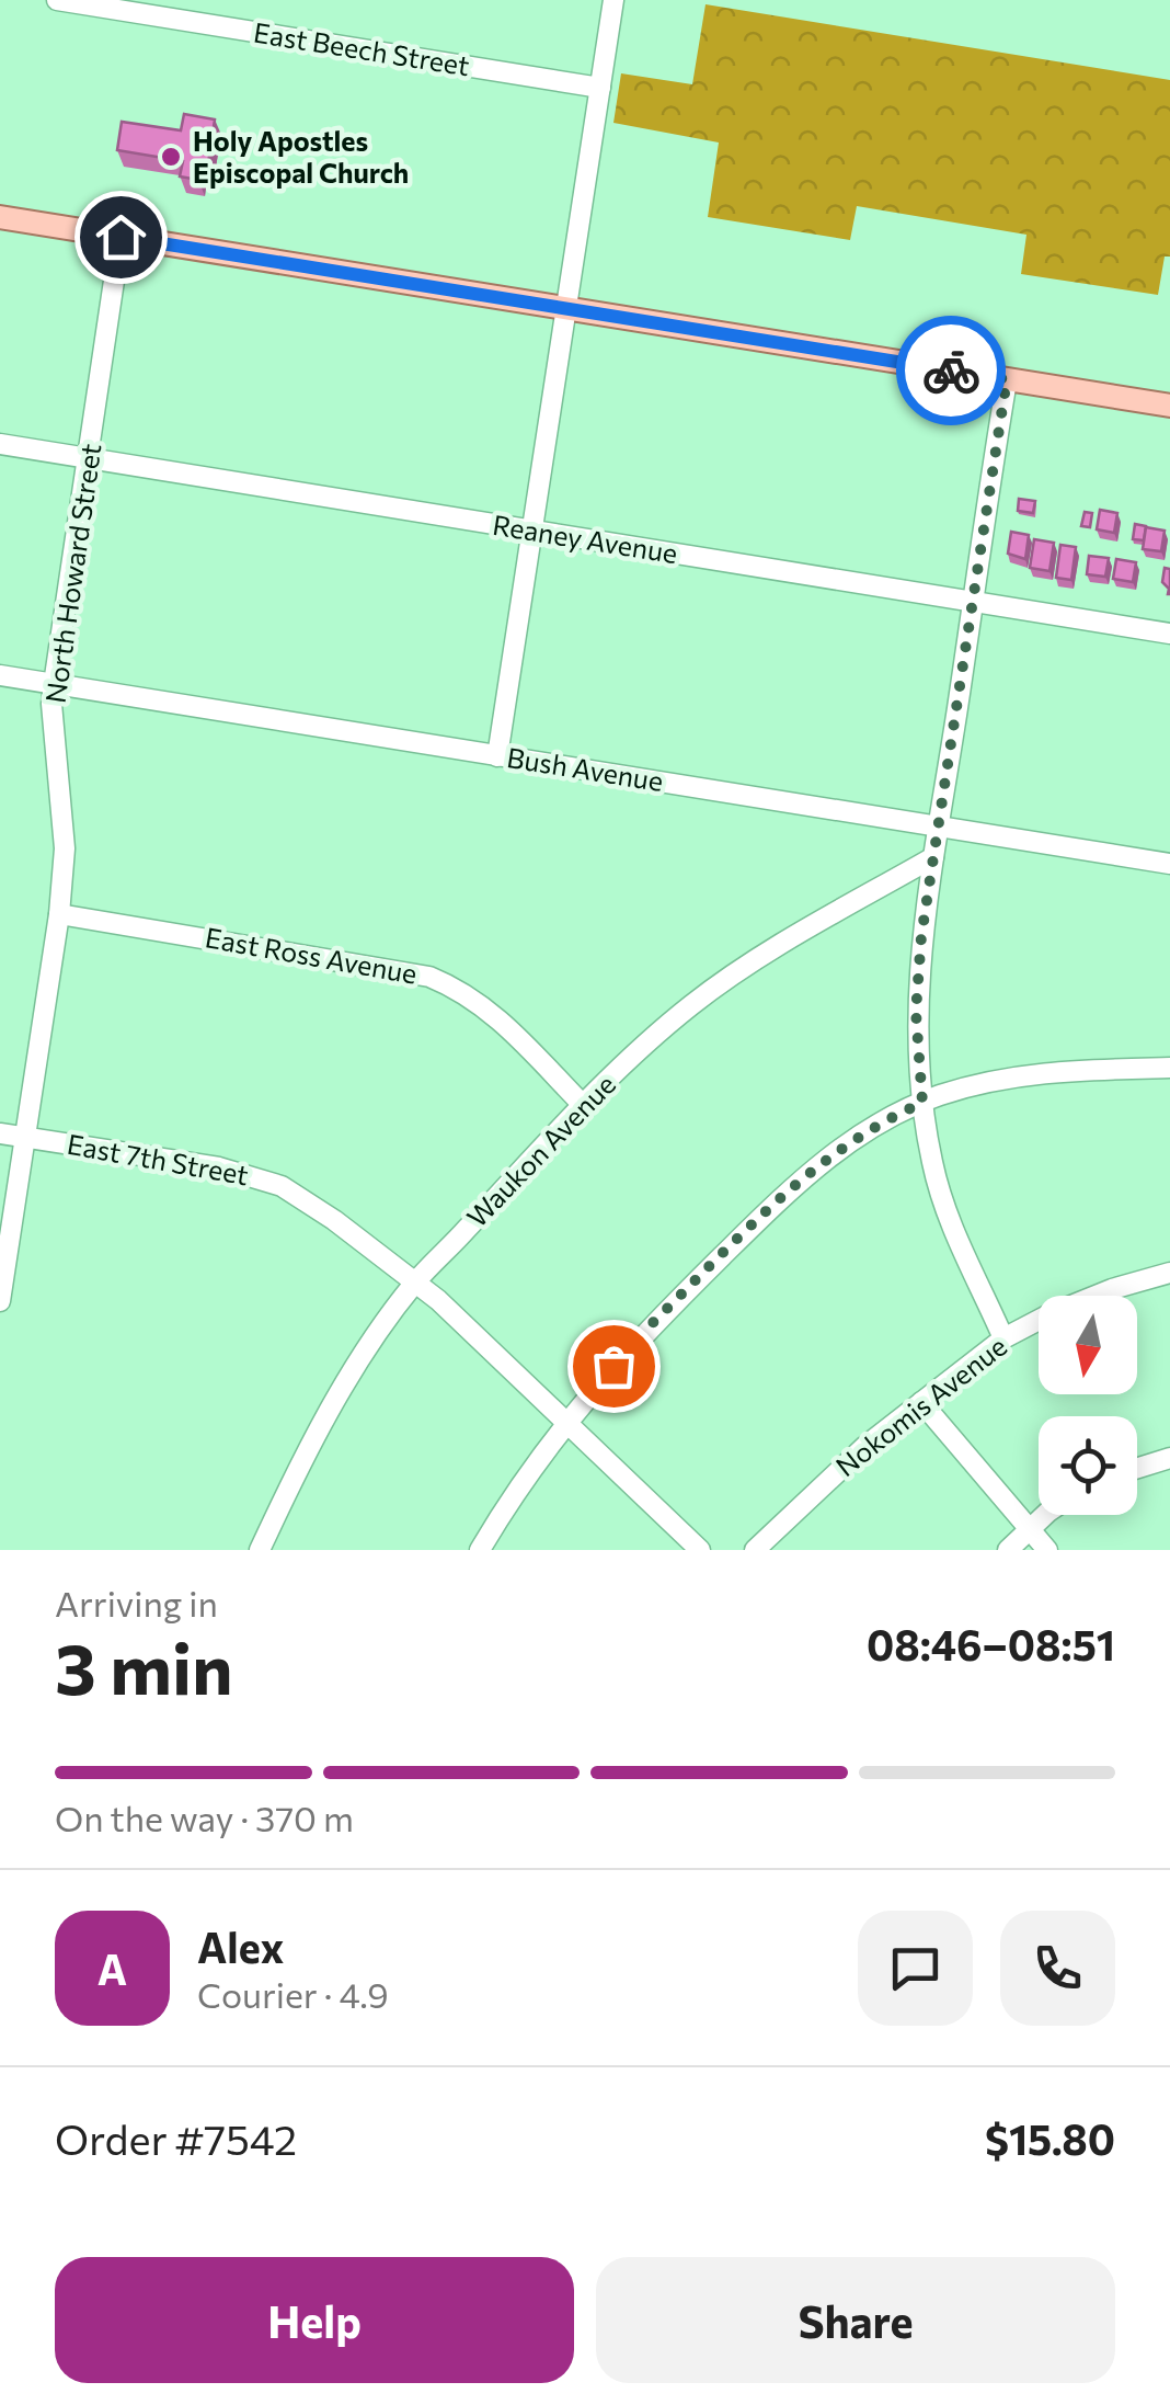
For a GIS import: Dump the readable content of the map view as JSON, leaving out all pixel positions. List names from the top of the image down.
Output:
{
  "streets": {
    "street": [
      "East Beech Street",
      "Reaney Avenue",
      "North Howard Street",
      "Bush Avenue",
      "East Ross Avenue",
      "Waukon Avenue",
      "East 7th Street",
      "Nokomis Avenue"
    ]
  },
  "crossings": [
    ["Reaney Avenue", "North Howard Street"],
    ["North Howard Street", "Bush Avenue"],
    ["North Howard Street", "East Ross Avenue"],
    ["North Howard Street", "East 7th Street"],
    ["East Ross Avenue", "Waukon Avenue"],
    ["Waukon Avenue", "East 7th Street"]
  ],
  "places": ["Holy Apostles Episcopal Church"],
  "north": "bottom",
  "page": {
    "heading": ["3 min", "Arriving in", "08:46–08:51"],
    "panel": [
      "Alex",
      "Courier · 4.9",
      "Order #7542",
      "$15.80"
    ],
    "bar": "On the way · 370 m",
    "round": "A",
    "buttons": ["Help", "Share"]
  }
}
